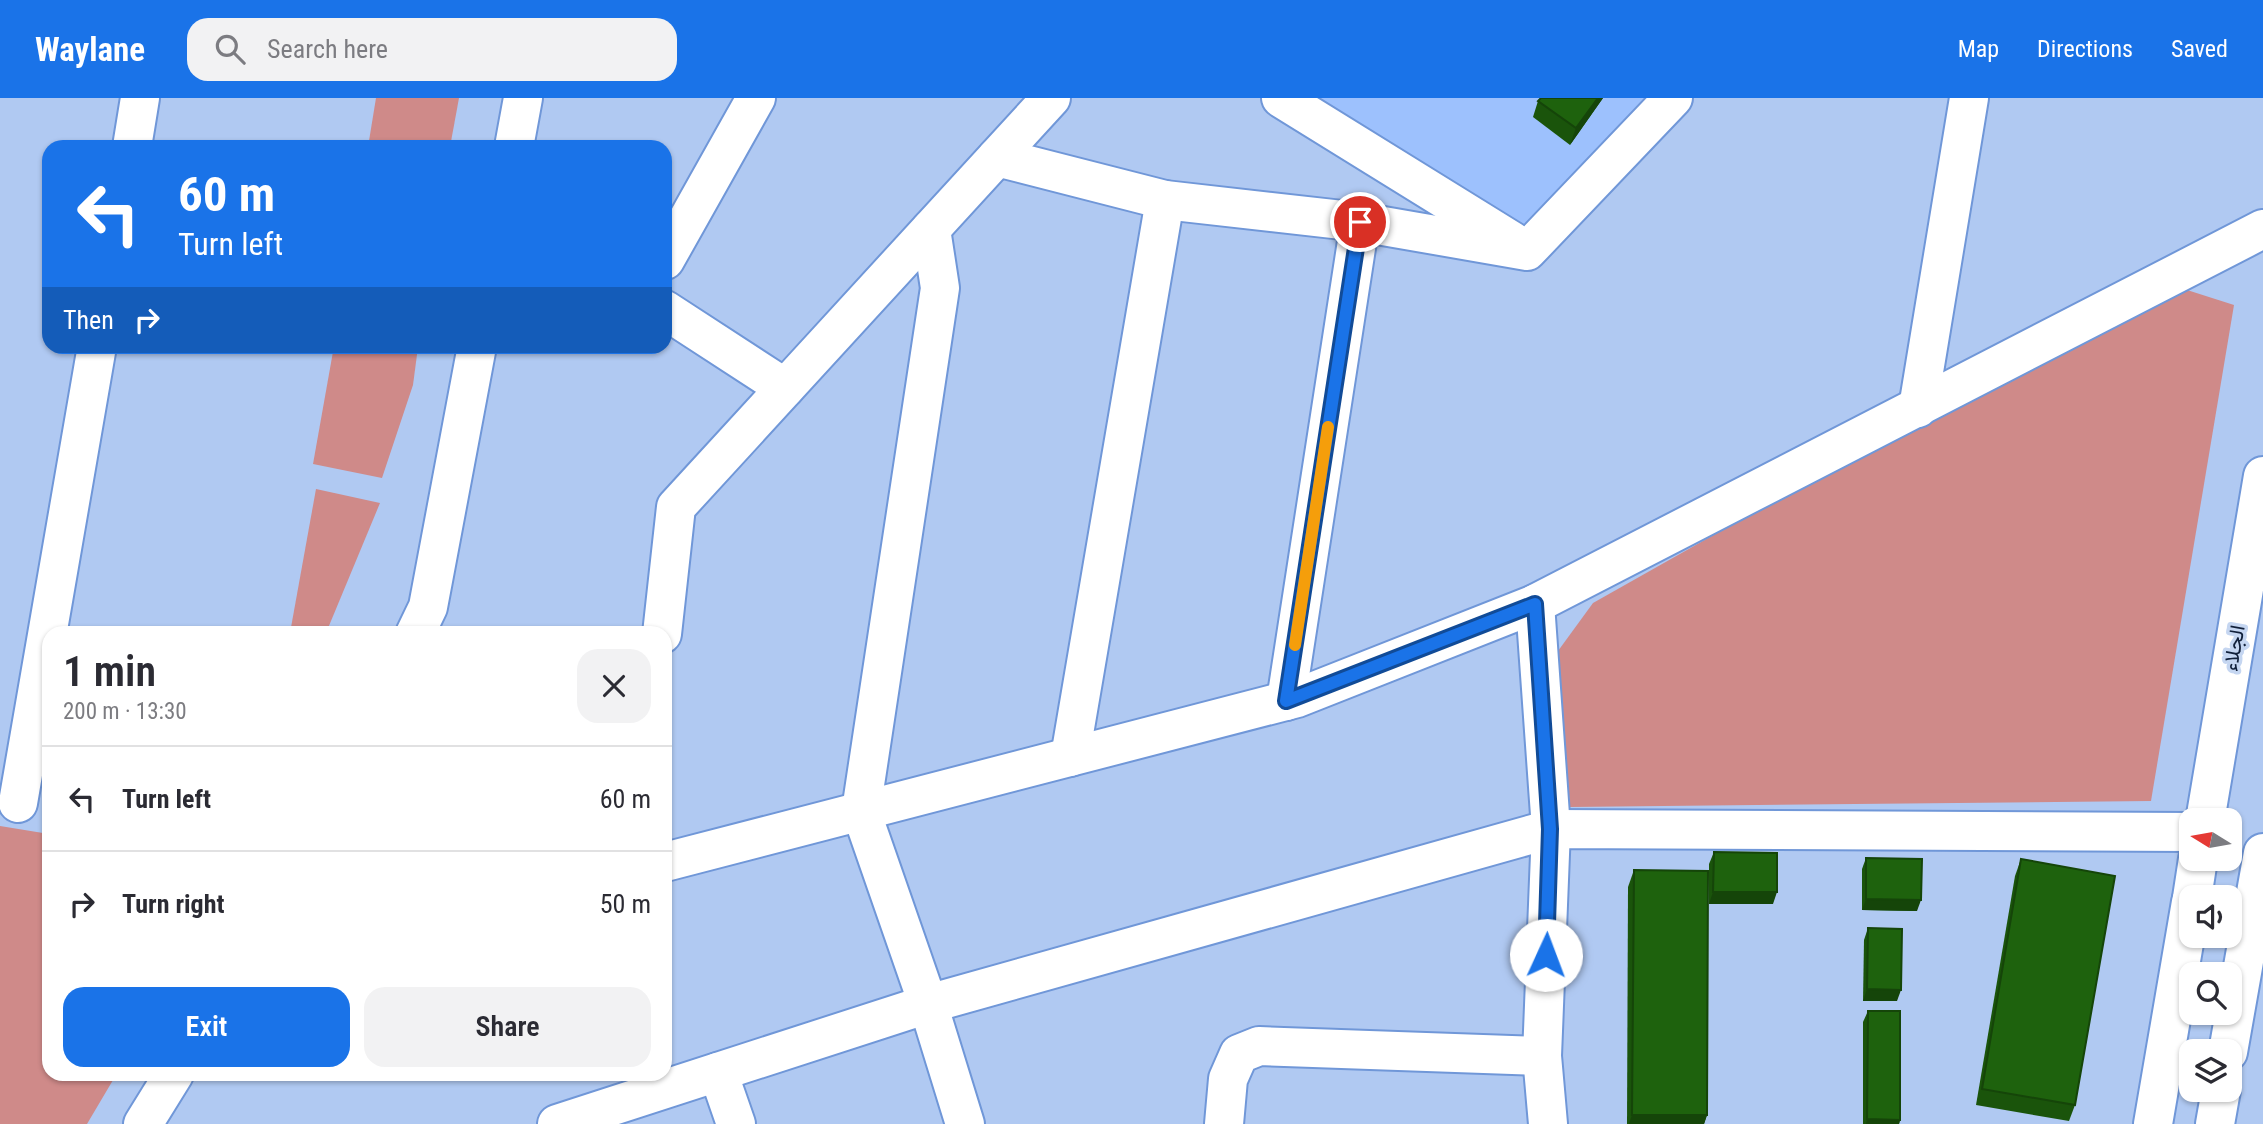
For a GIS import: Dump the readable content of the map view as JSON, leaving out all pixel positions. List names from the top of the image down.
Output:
{
  "streets": {
    "main road": ["الجلاء"]
  },
  "north": "left",
  "page": {
    "header": "Waylane",
    "search": "Search here",
    "nav": ["Map", "Directions", "Saved"],
    "turn": ["60 m", "Turn left"],
    "then": "Then",
    "heading": ["1 min", "200 m · 13:30"],
    "list": [
      {
        "name": "Turn left",
        "value": "60 m"
      },
      {
        "name": "Turn right",
        "value": "50 m"
      }
    ],
    "buttons": ["Exit", "Share"]
  }
}
